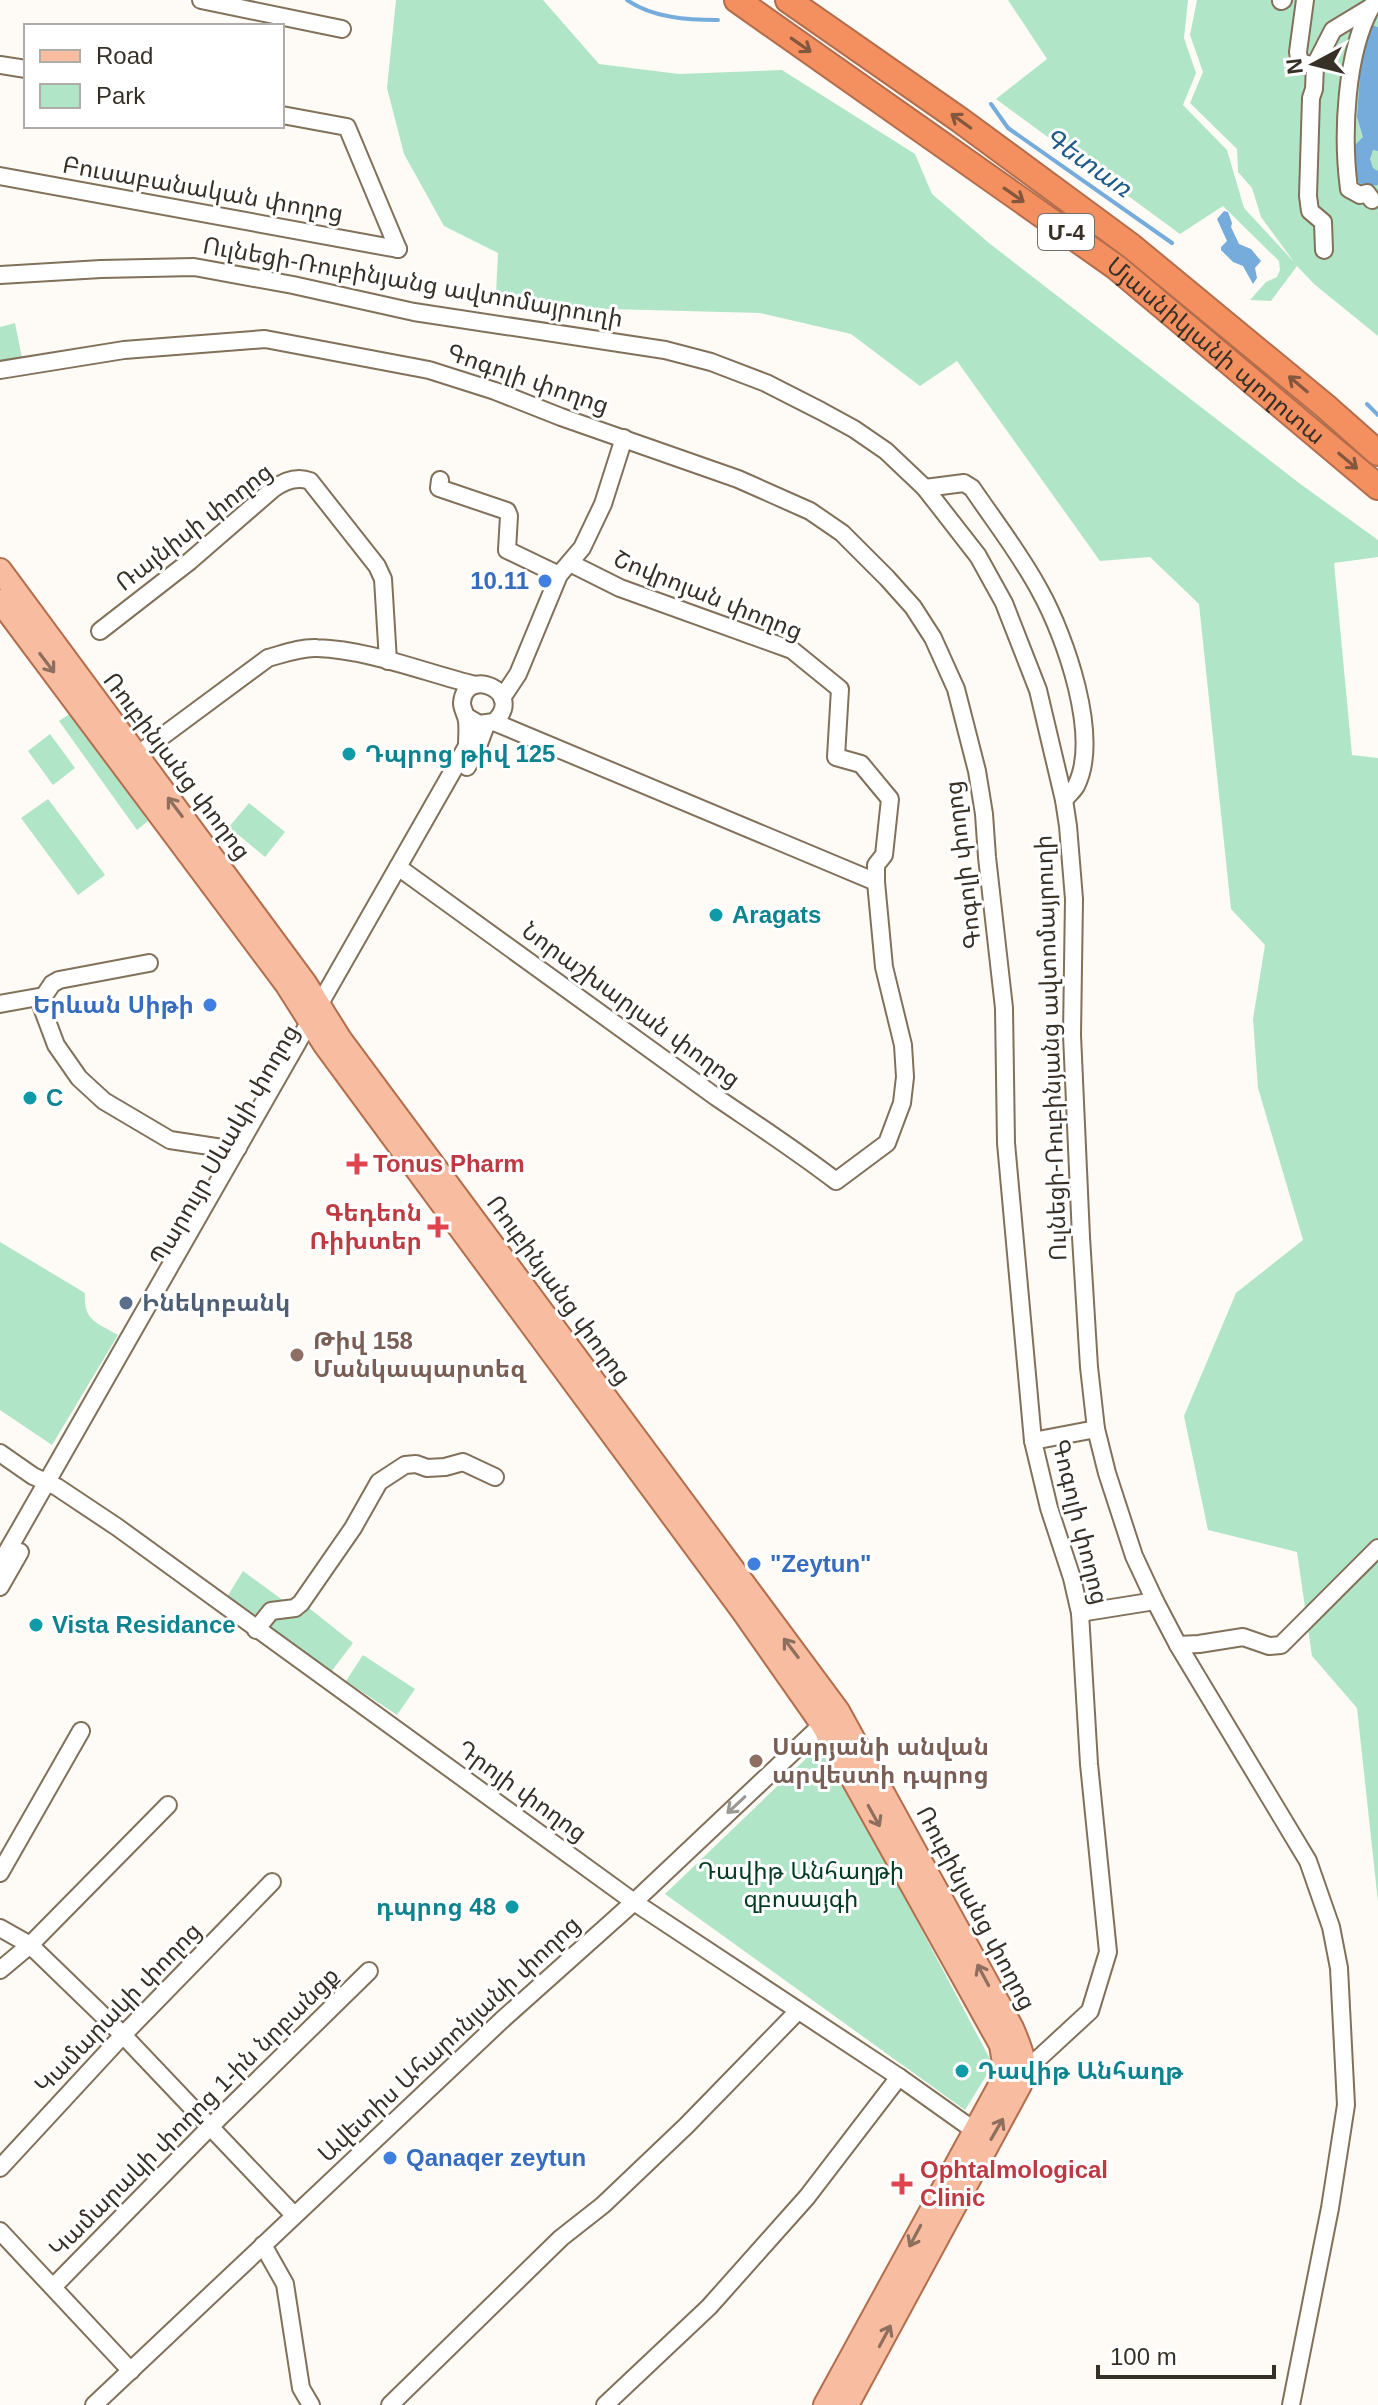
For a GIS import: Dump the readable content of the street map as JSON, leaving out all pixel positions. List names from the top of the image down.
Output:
{
  "streets": {
    "highway": ["Մ-4", "Մյասնիկյանի պողոտա"],
    "main road": ["Ռուբինյանց փողոց"],
    "street": [
      "Բուսաբանական փողոց",
      "Ուլնեցի-Ռուբինյանց ավտոմայրուղի",
      "Գոգոլի փողոց",
      "Ռայնիսի փողոց",
      "Շովրոյան փողոց",
      "Նորաշխարյան փողոց",
      "Պարույր Սևակի փողոց",
      "Դրոյի փողոց",
      "Կամարակի փողոց",
      "Ավետիս Ահարոնյանի փողոց",
      "Կամարակի փողոց 1-ին նրբանցք"
    ]
  },
  "crossings": [
    ["Գոգոլի փողոց", "Ռուբինյանց փողոց"],
    ["Շովրոյան փողոց", "Նորաշխարյան փողոց"],
    ["Ռուբինյանց փողոց", "Պարույր Սևակի փողոց"],
    ["Ռուբինյանց փողոց", "Ավետիս Ահարոնյանի փողոց"],
    ["Նորաշխարյան փողոց", "Պարույր Սևակի փողոց"],
    ["Պարույր Սևակի փողոց", "Դրոյի փողոց"],
    ["Դրոյի փողոց", "Ավետիս Ահարոնյանի փողոց"]
  ],
  "water": ["Գետառ"],
  "parks": ["Դավիթ Անհաղթի զբոսայգի"],
  "places": {
    "other": [
      "10.11",
      "Դպրոց թիվ 125",
      "Aragats",
      "Երևան Սիթի",
      "C",
      "Ինեկոբանկ",
      "Թիվ 158 Մանկապարտեզ",
      "\"Zeytun\"",
      "Vista Residance",
      "Սարյանի անվան արվեստի դպրոց",
      "դպրոց 48",
      "Դավիթ Անհաղթ",
      "Qanaqer zeytun"
    ],
    "health": ["Tonus Pharm", "Գեդեոն Ռիխտեր", "Ophtalmological Clinic"]
  },
  "legend": ["Road", "Park"],
  "scale_bar": "100 m",
  "north": "left"
}
